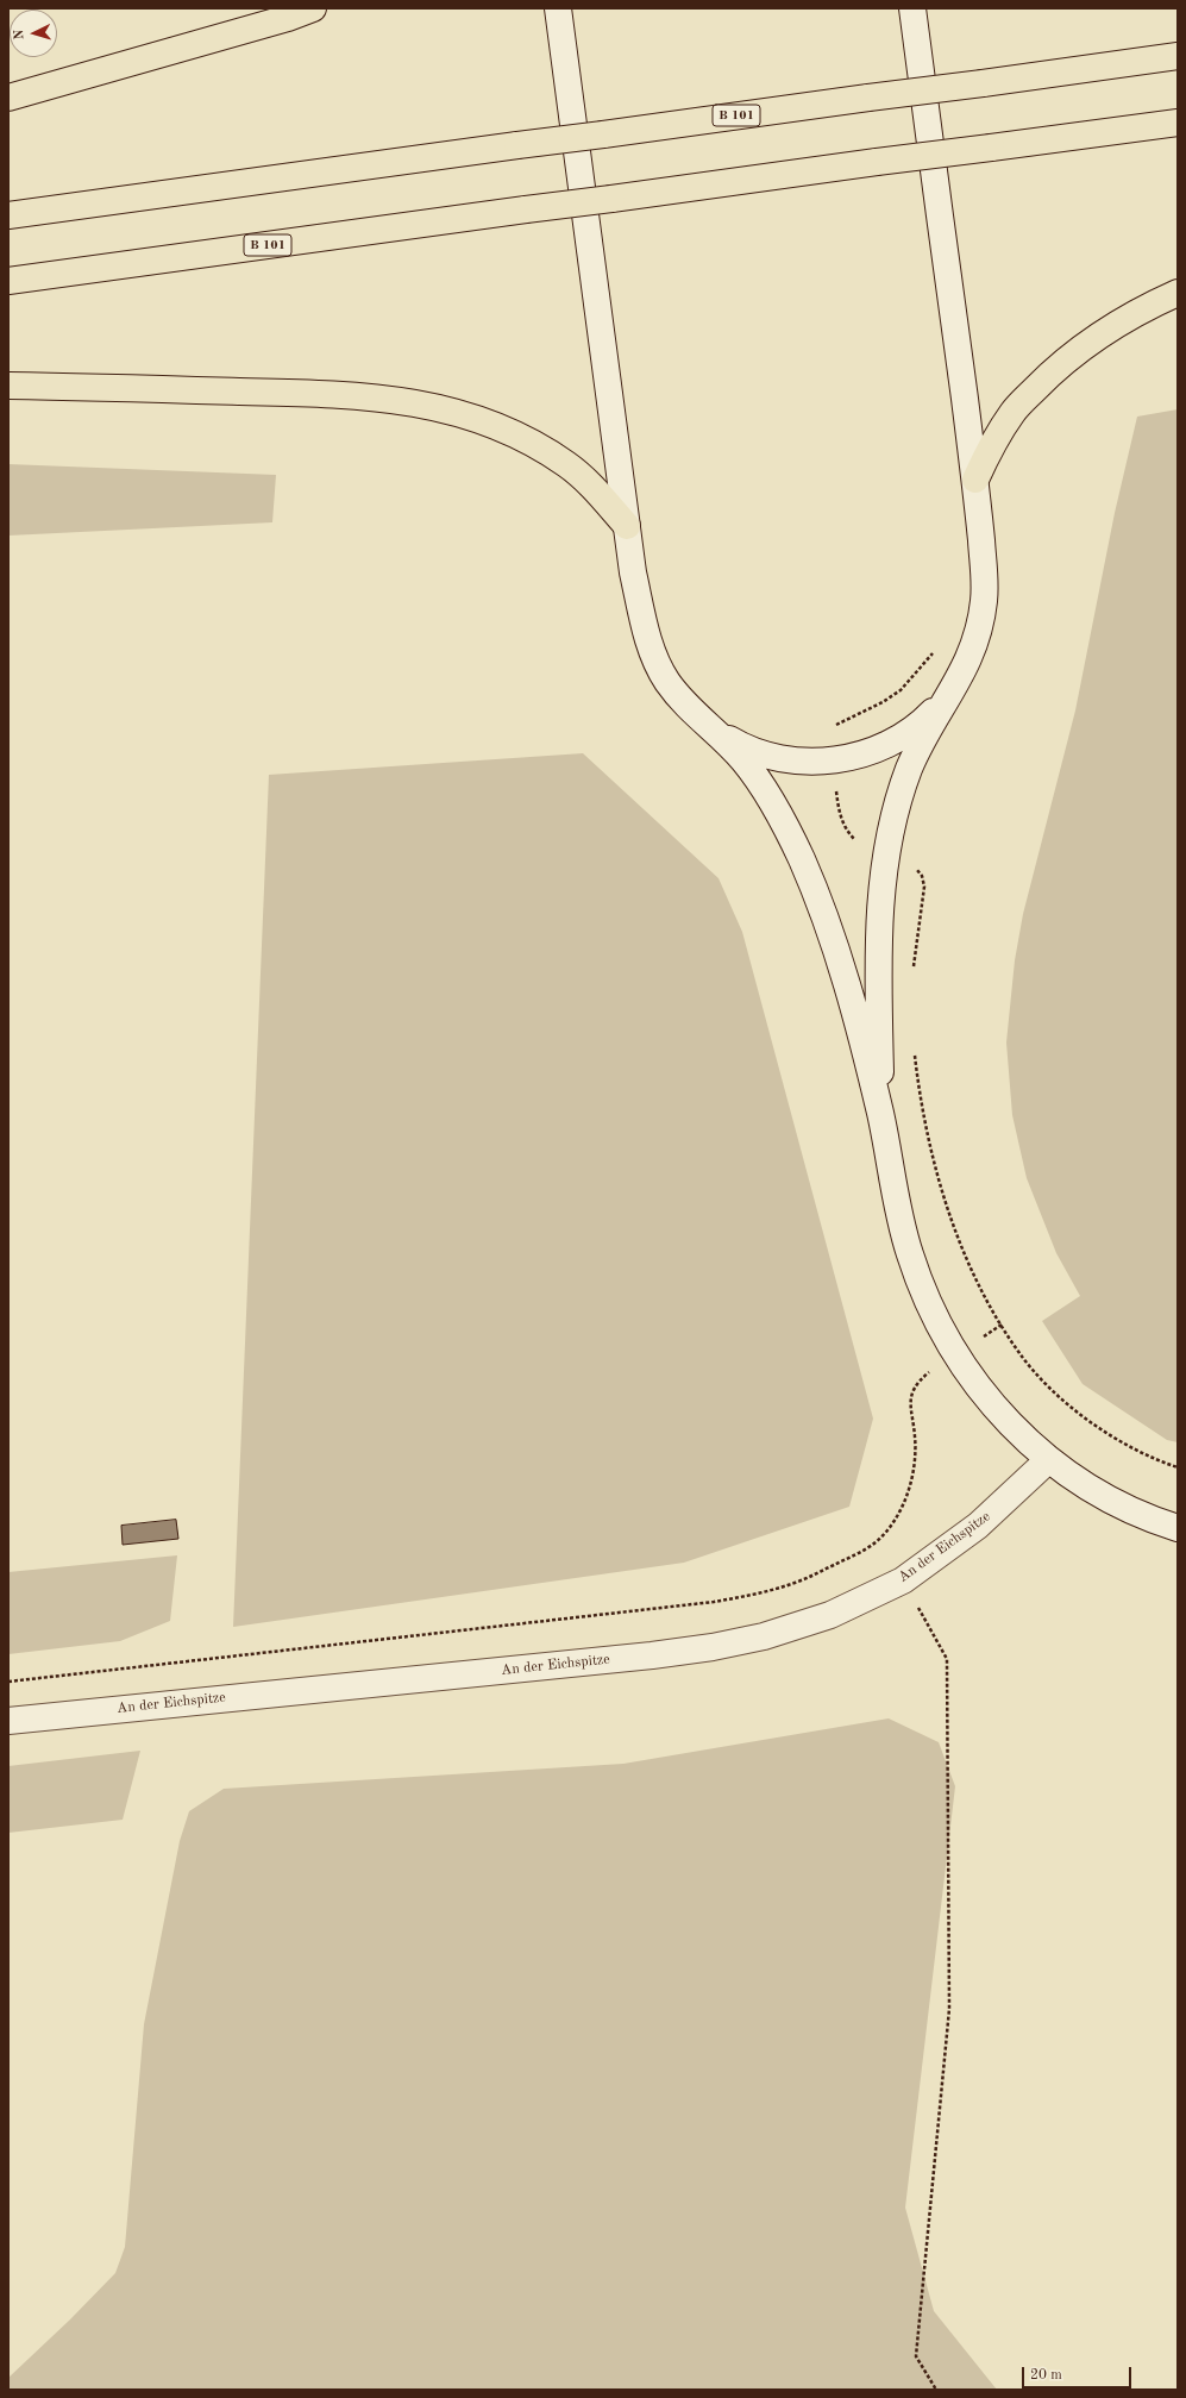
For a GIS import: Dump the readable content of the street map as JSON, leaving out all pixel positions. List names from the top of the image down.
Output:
{
  "streets": {
    "highway": ["B 101"],
    "main road": ["An der Eichspitze"]
  },
  "scale_bar": "20 m",
  "north": "left"
}
